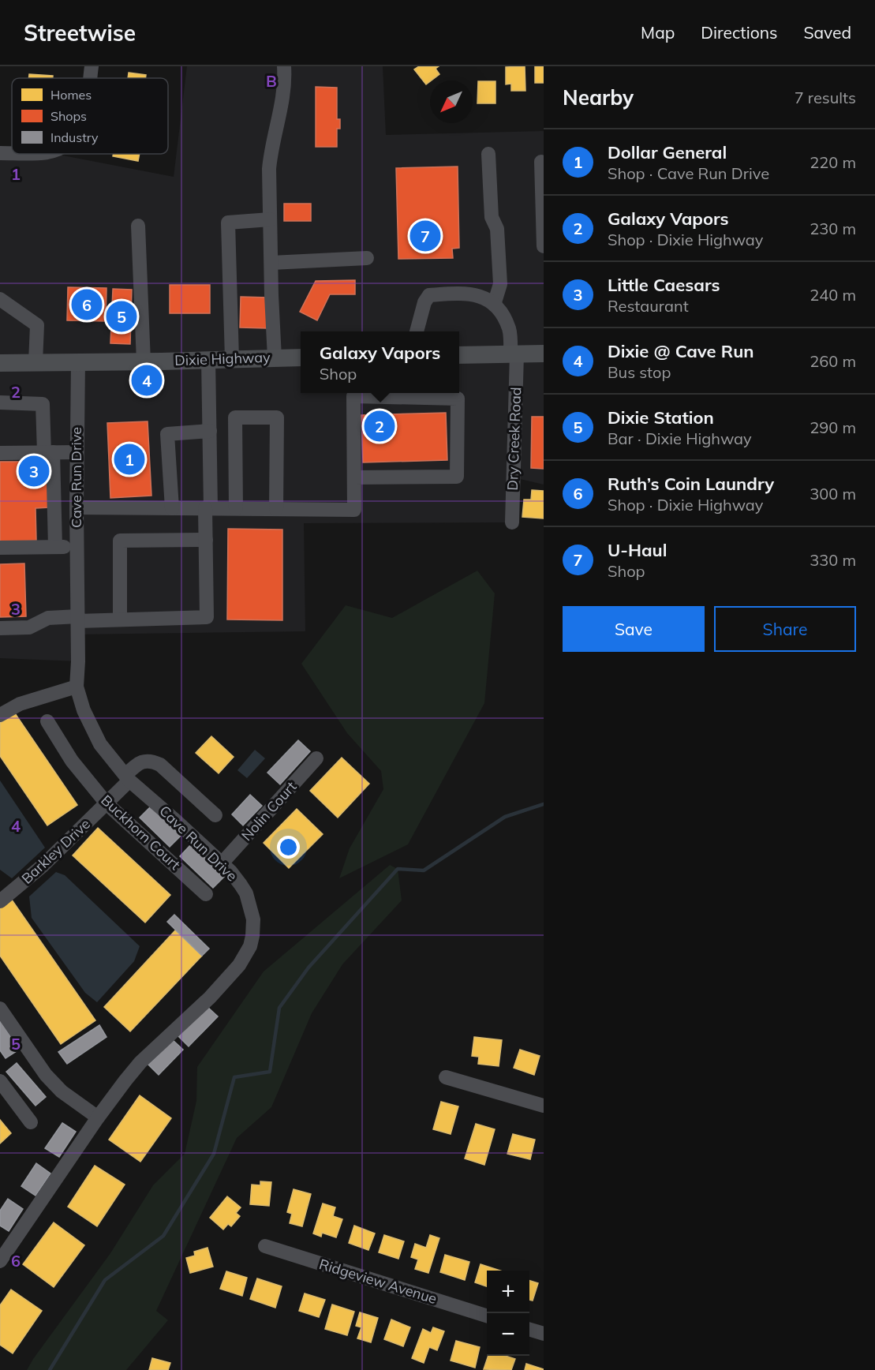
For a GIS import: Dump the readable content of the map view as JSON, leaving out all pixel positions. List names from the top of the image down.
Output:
{
  "streets": {
    "main road": ["Dixie Highway"],
    "street": [
      "Dry Creek Road",
      "Cave Run Drive",
      "Nolin Court",
      "Buckhorn Court",
      "Barkley Drive",
      "Ridgeview Avenue"
    ]
  },
  "crossings": [
    ["Dixie Highway", "Cave Run Drive"],
    ["Cave Run Drive", "Nolin Court"],
    ["Cave Run Drive", "Barkley Drive"],
    ["Buckhorn Court", "Barkley Drive"]
  ],
  "legend": ["Homes", "Shops", "Industry"],
  "north": "bottom left",
  "page": {
    "header": "Streetwise",
    "nav": ["Map", "Directions", "Saved"],
    "heading": ["Nearby", "7 results"],
    "list": [
      {
        "mark": "1",
        "name": "Dollar General",
        "note": "Shop · Cave Run Drive",
        "value": "220 m"
      },
      {
        "mark": "2",
        "name": "Galaxy Vapors",
        "note": "Shop · Dixie Highway",
        "value": "230 m"
      },
      {
        "mark": "3",
        "name": "Little Caesars",
        "note": "Restaurant",
        "value": "240 m"
      },
      {
        "mark": "4",
        "name": "Dixie @ Cave Run",
        "note": "Bus stop",
        "value": "260 m"
      },
      {
        "mark": "5",
        "name": "Dixie Station",
        "note": "Bar · Dixie Highway",
        "value": "290 m"
      },
      {
        "mark": "6",
        "name": "Ruth’s Coin Laundry",
        "note": "Shop · Dixie Highway",
        "value": "300 m"
      },
      {
        "mark": "7",
        "name": "U-Haul",
        "note": "Shop",
        "value": "330 m"
      }
    ],
    "pins": [
      "7",
      "6",
      "5",
      "4",
      "2",
      "1",
      "3"
    ],
    "popup": ["Galaxy Vapors", "Shop"],
    "buttons": ["Save", "Share"],
    "map_buttons": ["+", "−"]
  },
  "grid": {
    "columns": ["B"],
    "rows": [
      "1",
      "2",
      "3",
      "4",
      "5",
      "6"
    ]
  }
}
